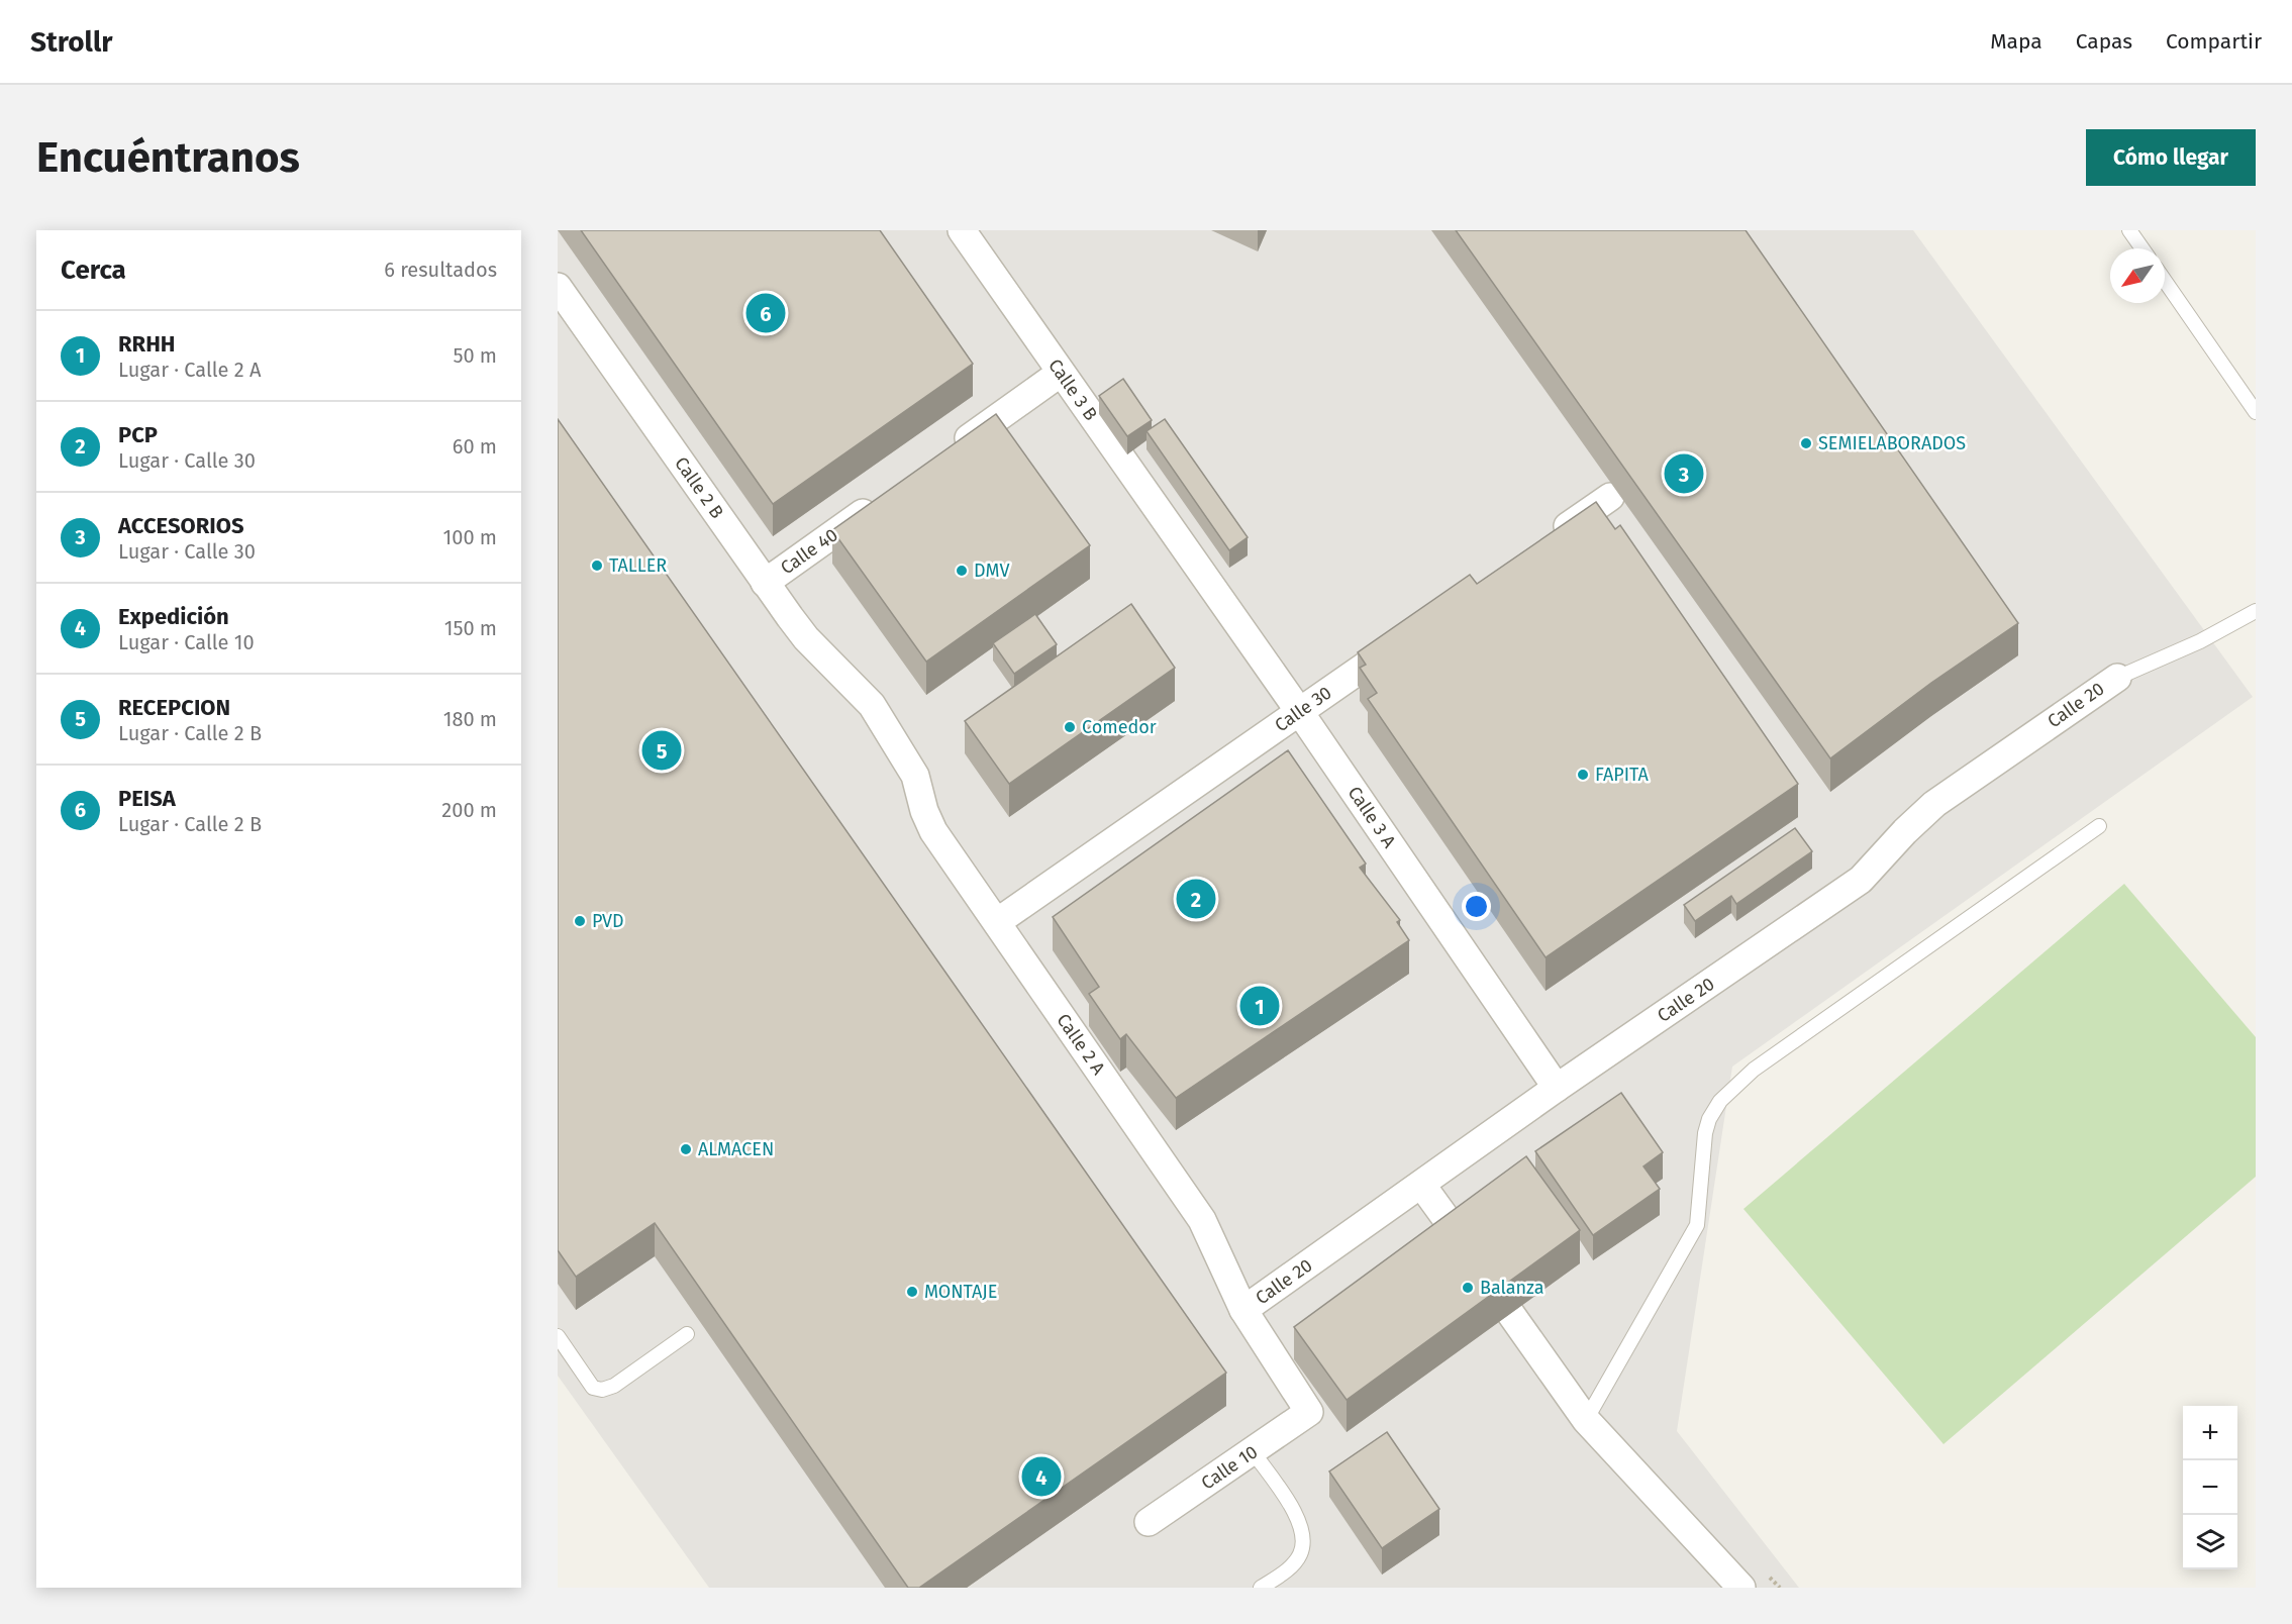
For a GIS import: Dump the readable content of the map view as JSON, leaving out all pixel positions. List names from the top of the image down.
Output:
{
  "streets": {
    "street": [
      "Calle 3 B",
      "Calle 2 B",
      "Calle 40",
      "Calle 20",
      "Calle 30",
      "Calle 3 A",
      "Calle 2 A",
      "Calle 10"
    ]
  },
  "crossings": [
    ["Calle 3 B", "Calle 3 A"],
    ["Calle 2 B", "Calle 40"],
    ["Calle 2 B", "Calle 2 A"],
    ["Calle 20", "Calle 3 A"],
    ["Calle 20", "Calle 2 A"],
    ["Calle 30", "Calle 3 A"],
    ["Calle 30", "Calle 2 A"],
    ["Calle 2 A", "Calle 10"]
  ],
  "places": [
    "SEMIELABORADOS",
    "TALLER",
    "DMV",
    "Comedor",
    "FAPITA",
    "PVD",
    "ALMACEN",
    "Balanza",
    "MONTAJE"
  ],
  "north": "bottom left",
  "page": {
    "header": "Strollr",
    "nav": ["Mapa", "Capas", "Compartir"],
    "buttons": "Cómo llegar",
    "title": "Encuéntranos",
    "heading": ["Cerca", "6 resultados"],
    "pins": [
      "6",
      "3",
      "5",
      "2",
      "1",
      "4"
    ],
    "list": [
      {
        "mark": "1",
        "name": "RRHH",
        "note": "Lugar · Calle 2 A",
        "value": "50 m"
      },
      {
        "mark": "2",
        "name": "PCP",
        "note": "Lugar · Calle 30",
        "value": "60 m"
      },
      {
        "mark": "3",
        "name": "ACCESORIOS",
        "note": "Lugar · Calle 30",
        "value": "100 m"
      },
      {
        "mark": "4",
        "name": "Expedición",
        "note": "Lugar · Calle 10",
        "value": "150 m"
      },
      {
        "mark": "5",
        "name": "RECEPCION",
        "note": "Lugar · Calle 2 B",
        "value": "180 m"
      },
      {
        "mark": "6",
        "name": "PEISA",
        "note": "Lugar · Calle 2 B",
        "value": "200 m"
      }
    ],
    "map_buttons": ["+", "−"]
  }
}
